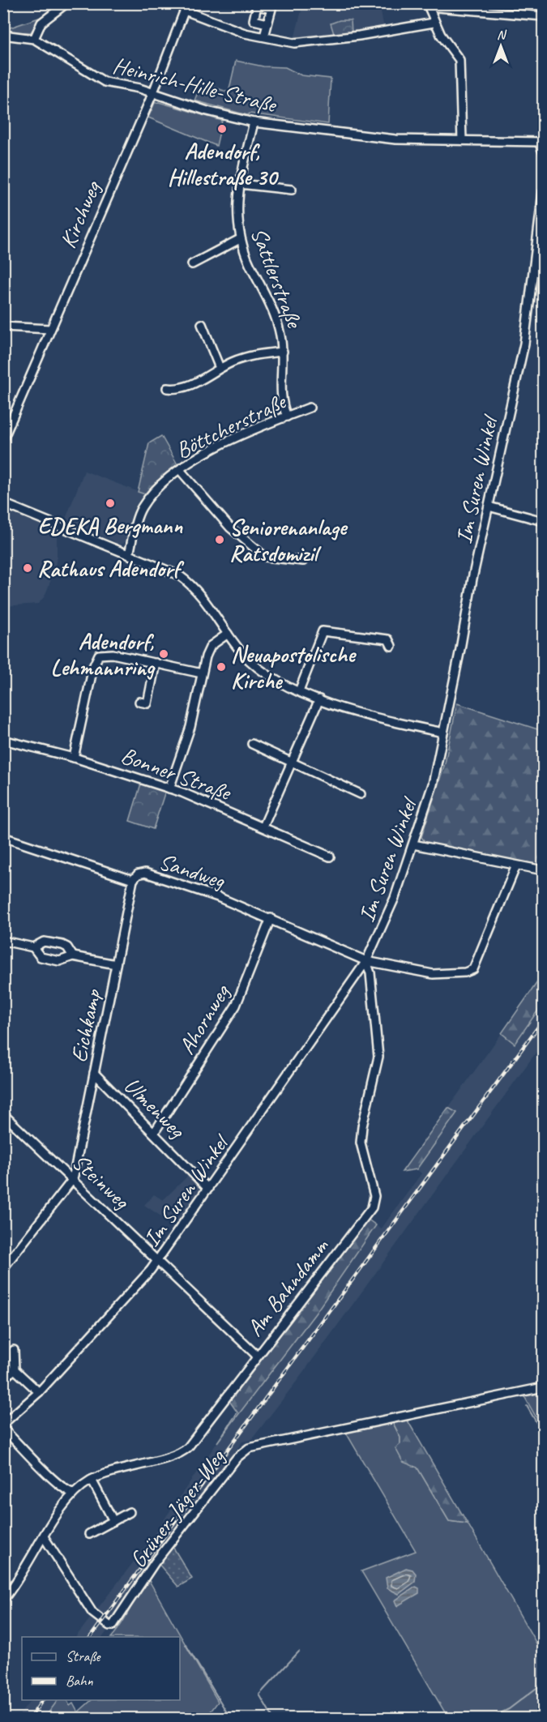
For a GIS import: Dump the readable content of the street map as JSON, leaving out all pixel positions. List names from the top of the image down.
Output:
{
  "streets": {
    "street": [
      "Heinrich-Hille-Straße",
      "Kirchweg",
      "Sattlerstraße",
      "Böttcherstraße",
      "Im Suren Winkel",
      "Bonner Straße",
      "Sandweg",
      "Ahornweg",
      "Eichkamp",
      "Ulmenweg",
      "Steinweg",
      "Am Bahndamm",
      "Grüner-Jäger-Weg"
    ]
  },
  "crossings": [
    ["Heinrich-Hille-Straße", "Kirchweg"],
    ["Heinrich-Hille-Straße", "Sattlerstraße"],
    ["Sattlerstraße", "Böttcherstraße"],
    ["Im Suren Winkel", "Sandweg"],
    ["Im Suren Winkel", "Ulmenweg"],
    ["Im Suren Winkel", "Steinweg"],
    ["Im Suren Winkel", "Am Bahndamm"],
    ["Sandweg", "Ahornweg"],
    ["Sandweg", "Eichkamp"],
    ["Sandweg", "Am Bahndamm"],
    ["Ahornweg", "Ulmenweg"],
    ["Eichkamp", "Ulmenweg"],
    ["Eichkamp", "Steinweg"],
    ["Steinweg", "Am Bahndamm"],
    ["Am Bahndamm", "Grüner-Jäger-Weg"]
  ],
  "places": [
    "Adendorf, Hillestraße 30",
    "EDEKA Bergmann",
    "Seniorenanlage Ratsdomizil",
    "Rathaus Adendorf",
    "Adendorf, Lehmannring",
    "Neuapostolische Kirche"
  ],
  "legend": ["Straße", "Bahn"],
  "north": "top"
}
